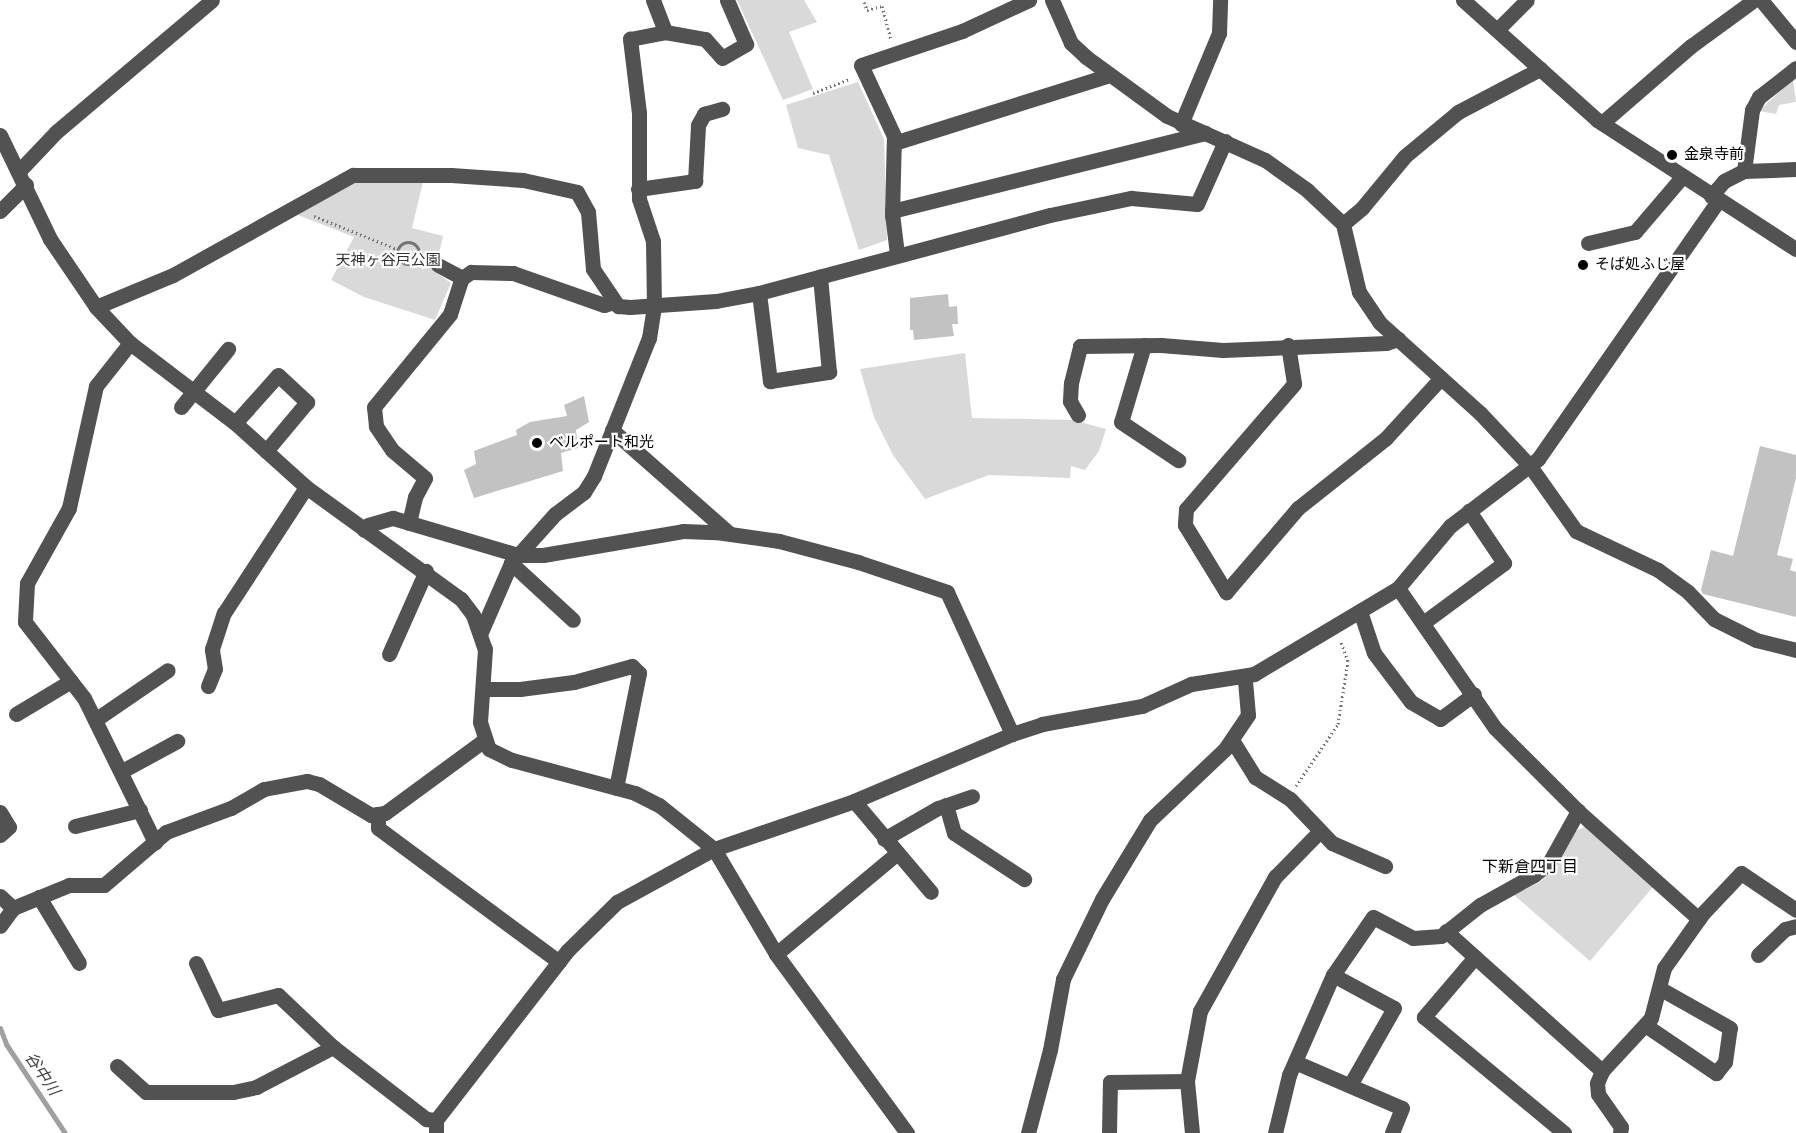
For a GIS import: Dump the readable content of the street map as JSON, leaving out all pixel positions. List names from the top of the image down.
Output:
{
  "districts": ["下新倉四丁目"],
  "water": ["谷中川"],
  "parks": ["天神ヶ谷戸公園"],
  "places": ["金泉寺前", "そば処ふじ屋", "ベルポート和光"]
}
